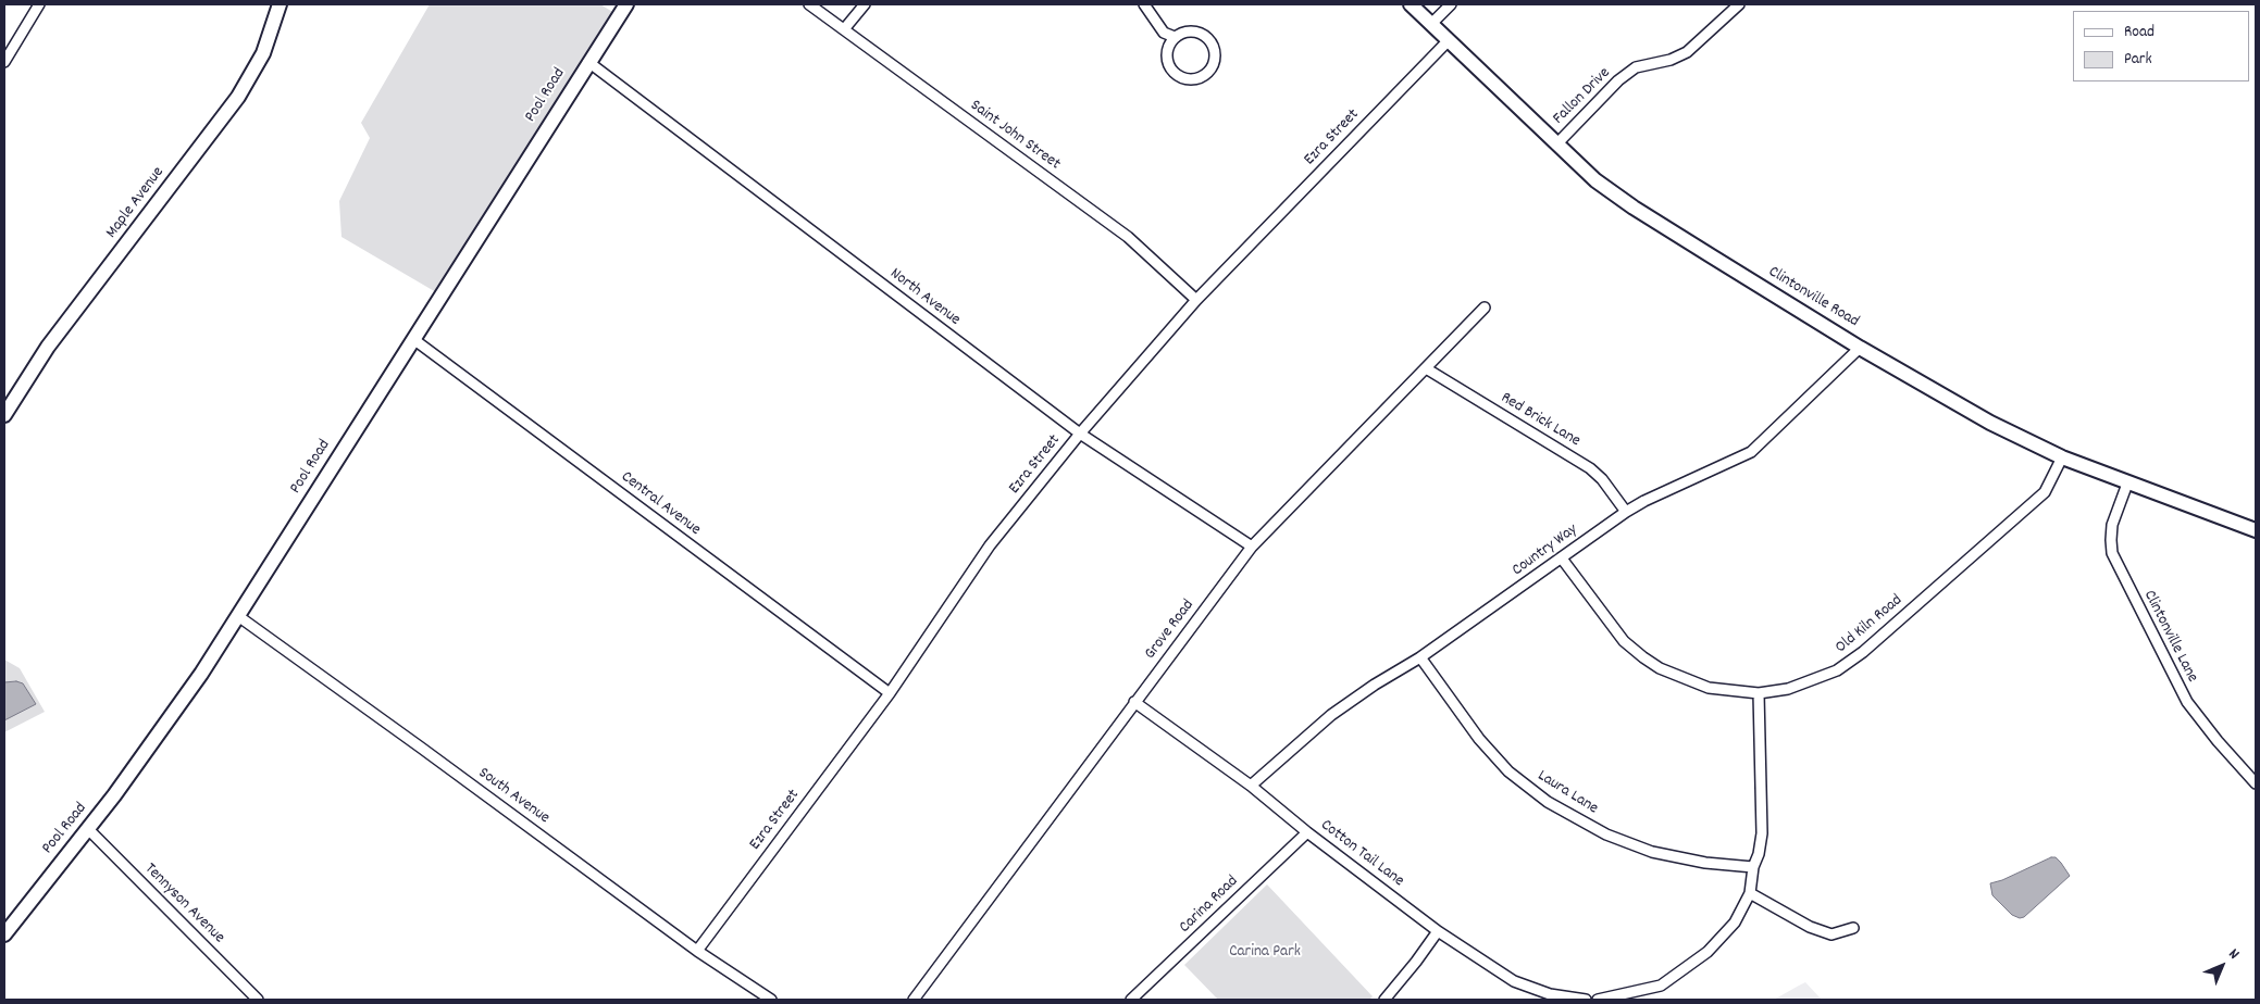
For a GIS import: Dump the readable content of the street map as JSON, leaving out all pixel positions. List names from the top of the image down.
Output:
{
  "streets": {
    "main road": ["Pool Road", "Maple Avenue", "Clintonville Road"],
    "street": [
      "Fallon Drive",
      "Saint John Street",
      "Ezra Street",
      "North Avenue",
      "Red Brick Lane",
      "Central Avenue",
      "Country Way",
      "Old Kiln Road",
      "Grove Road",
      "Clintonville Lane",
      "Laura Lane",
      "South Avenue",
      "Cotton Tail Lane",
      "Tennyson Avenue",
      "Carina Road"
    ]
  },
  "crossings": [
    ["Pool Road", "North Avenue"],
    ["Pool Road", "Central Avenue"],
    ["Pool Road", "South Avenue"],
    ["Pool Road", "Tennyson Avenue"],
    ["Fallon Drive", "Clintonville Road"],
    ["Saint John Street", "Ezra Street"],
    ["Ezra Street", "North Avenue"],
    ["Ezra Street", "Clintonville Road"],
    ["Ezra Street", "Central Avenue"],
    ["Ezra Street", "South Avenue"],
    ["North Avenue", "Grove Road"],
    ["Clintonville Road", "Country Way"],
    ["Clintonville Road", "Old Kiln Road"],
    ["Clintonville Road", "Clintonville Lane"],
    ["Red Brick Lane", "Country Way"],
    ["Red Brick Lane", "Grove Road"],
    ["Country Way", "Old Kiln Road"],
    ["Country Way", "Laura Lane"],
    ["Country Way", "Cotton Tail Lane"],
    ["Grove Road", "Cotton Tail Lane"],
    ["Cotton Tail Lane", "Carina Road"]
  ],
  "parks": ["Carina Park"],
  "legend": ["Road", "Park"],
  "north": "top right"
}
